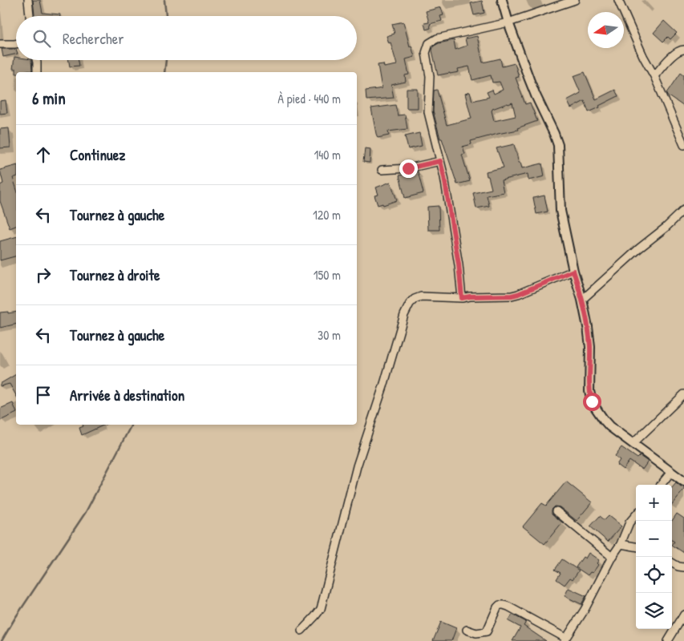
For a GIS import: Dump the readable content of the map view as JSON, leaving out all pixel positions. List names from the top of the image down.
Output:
{
  "north": "left",
  "page": {
    "search": "Rechercher",
    "heading": ["6 min", "À pied · 440 m"],
    "list": [
      ["Continuez", "140 m"],
      ["Tournez à gauche", "120 m"],
      ["Tournez à droite", "150 m"],
      ["Tournez à gauche", "30 m"],
      "Arrivée à destination"
    ],
    "map_buttons": ["+", "−"]
  }
}
